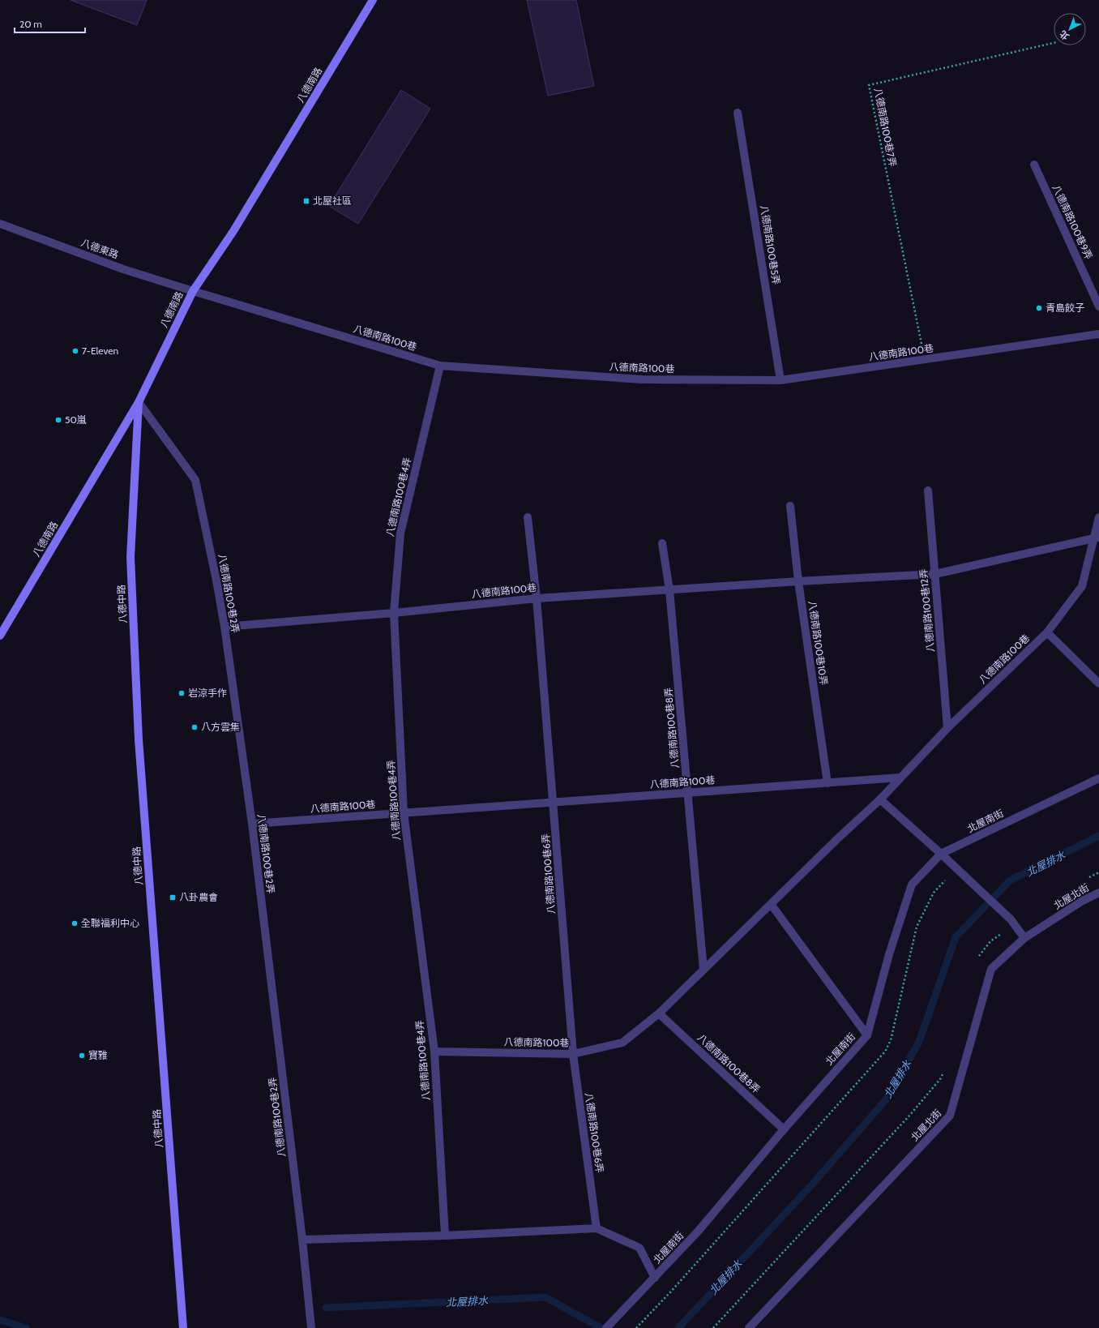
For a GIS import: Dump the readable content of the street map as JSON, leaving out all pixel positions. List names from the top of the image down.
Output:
{
  "streets": {
    "street": [
      "八德南路",
      "八德南路100巷9弄",
      "八德南路100巷5弄",
      "八德東路",
      "八德南路100巷",
      "八德南路100巷4弄",
      "八德南路100巷2弄",
      "八德中路",
      "八德南路100巷12弄",
      "八德南路100巷10弄",
      "八德南路100巷8弄",
      "北屋南街",
      "八德南路100巷6弄",
      "北屋北街"
    ],
    "path": ["八德南路100巷7弄"]
  },
  "crossings": [
    ["八德南路", "八德東路"],
    ["八德南路", "八德南路100巷"],
    ["八德南路", "八德南路100巷2弄"],
    ["八德南路", "八德中路"],
    ["八德南路100巷7弄", "八德南路100巷"],
    ["八德南路100巷5弄", "八德南路100巷"],
    ["八德東路", "八德南路100巷"],
    ["八德南路100巷", "八德南路100巷4弄"],
    ["八德南路100巷", "八德南路100巷2弄"],
    ["八德南路100巷", "八德南路100巷12弄"],
    ["八德南路100巷", "八德南路100巷10弄"],
    ["八德南路100巷", "八德南路100巷8弄"],
    ["八德南路100巷", "八德南路100巷6弄"],
    ["八德南路100巷2弄", "八德中路"],
    ["八德南路100巷8弄", "北屋南街"]
  ],
  "water": ["北屋排水"],
  "places": {
    "transit": ["北屋社區", "八卦農會"],
    "other": [
      "青島餃子",
      "7-Eleven",
      "50嵐",
      "岩涼手作",
      "八方雲集",
      "全聯福利中心",
      "寶雅"
    ]
  },
  "scale_bar": "20 m",
  "north": "bottom left"
}
